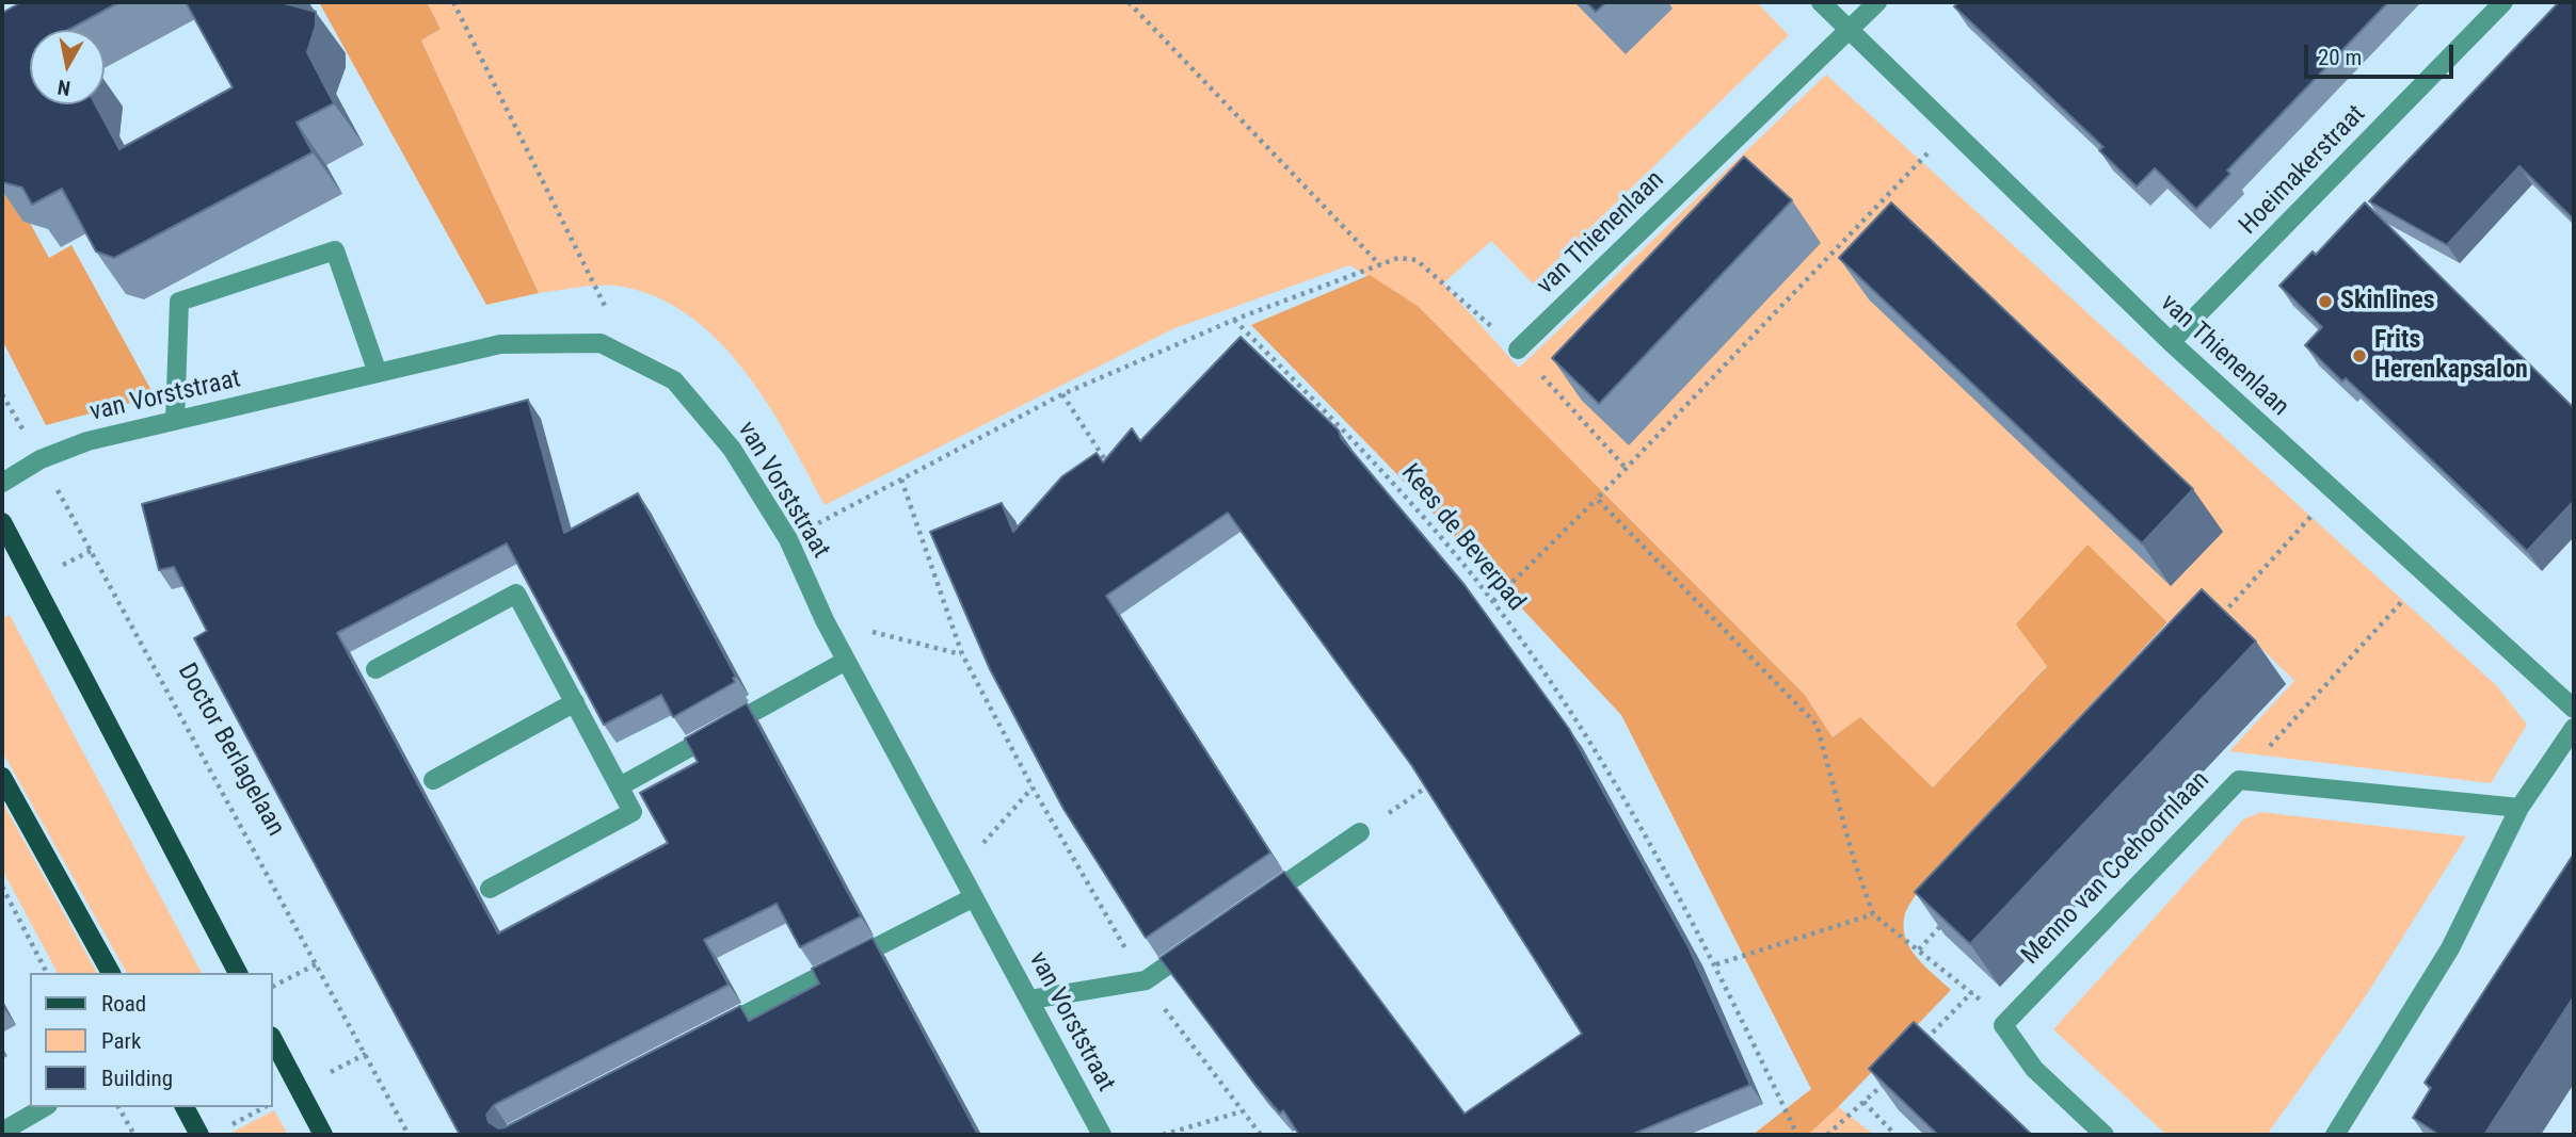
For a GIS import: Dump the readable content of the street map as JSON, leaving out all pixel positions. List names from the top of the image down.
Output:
{
  "streets": {
    "street": [
      "Hoeimakerstraat",
      "van Thienenlaan",
      "van Vorststraat",
      "Menno van Coehoornlaan"
    ],
    "path": ["Kees de Beverpad", "Doctor Berlagelaan"]
  },
  "crossings": [
    ["Hoeimakerstraat", "van Thienenlaan"],
    ["van Vorststraat", "Doctor Berlagelaan"]
  ],
  "places": ["Skinlines", "Frits Herenkapsalon"],
  "legend": ["Road", "Park", "Building"],
  "scale_bar": "20 m",
  "north": "bottom"
}
